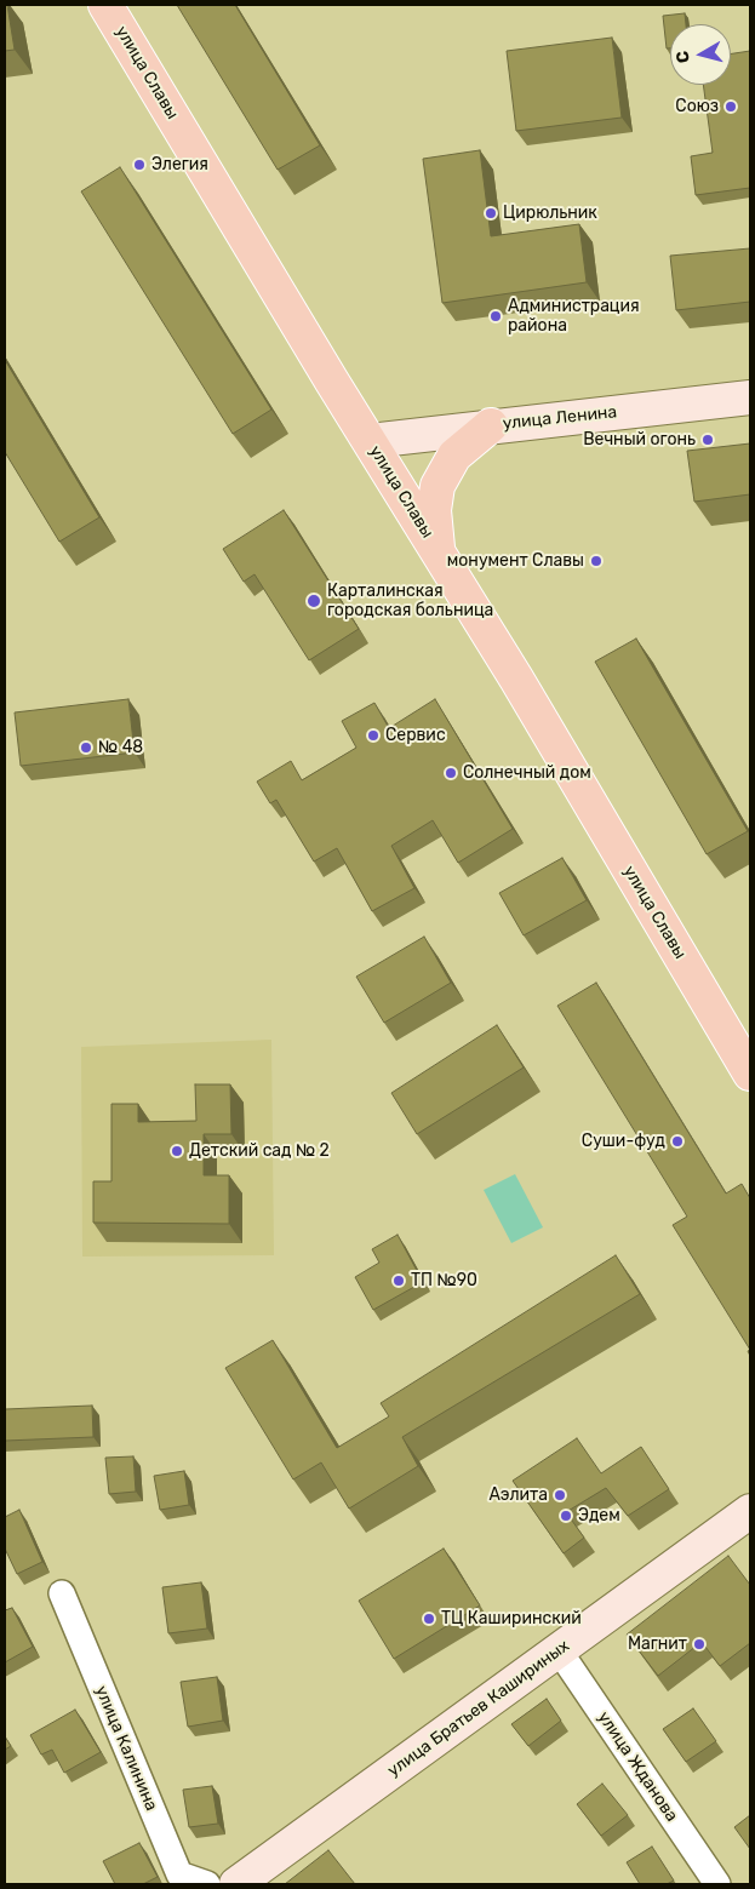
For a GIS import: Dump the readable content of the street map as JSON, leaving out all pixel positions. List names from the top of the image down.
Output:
{
  "streets": {
    "main road": ["улица Славы", "улица Ленина", "улица Братьев Кашириных"],
    "street": ["улица Калинина", "улица Жданова"]
  },
  "crossings": [
    ["улица Славы", "улица Ленина"],
    ["улица Братьев Кашириных", "улица Жданова"]
  ],
  "places": [
    "Союз",
    "Элегия",
    "Цирюльник",
    "Администрация района",
    "Вечный огонь",
    "монумент Славы",
    "Карталинская городская больница",
    "Сервис",
    "№ 48",
    "Солнечный дом",
    "Суши-фуд",
    "Детский сад № 2",
    "ТП №90",
    "Аэлита",
    "Эдем",
    "ТЦ Каширинский",
    "Магнит"
  ],
  "north": "left"
}
